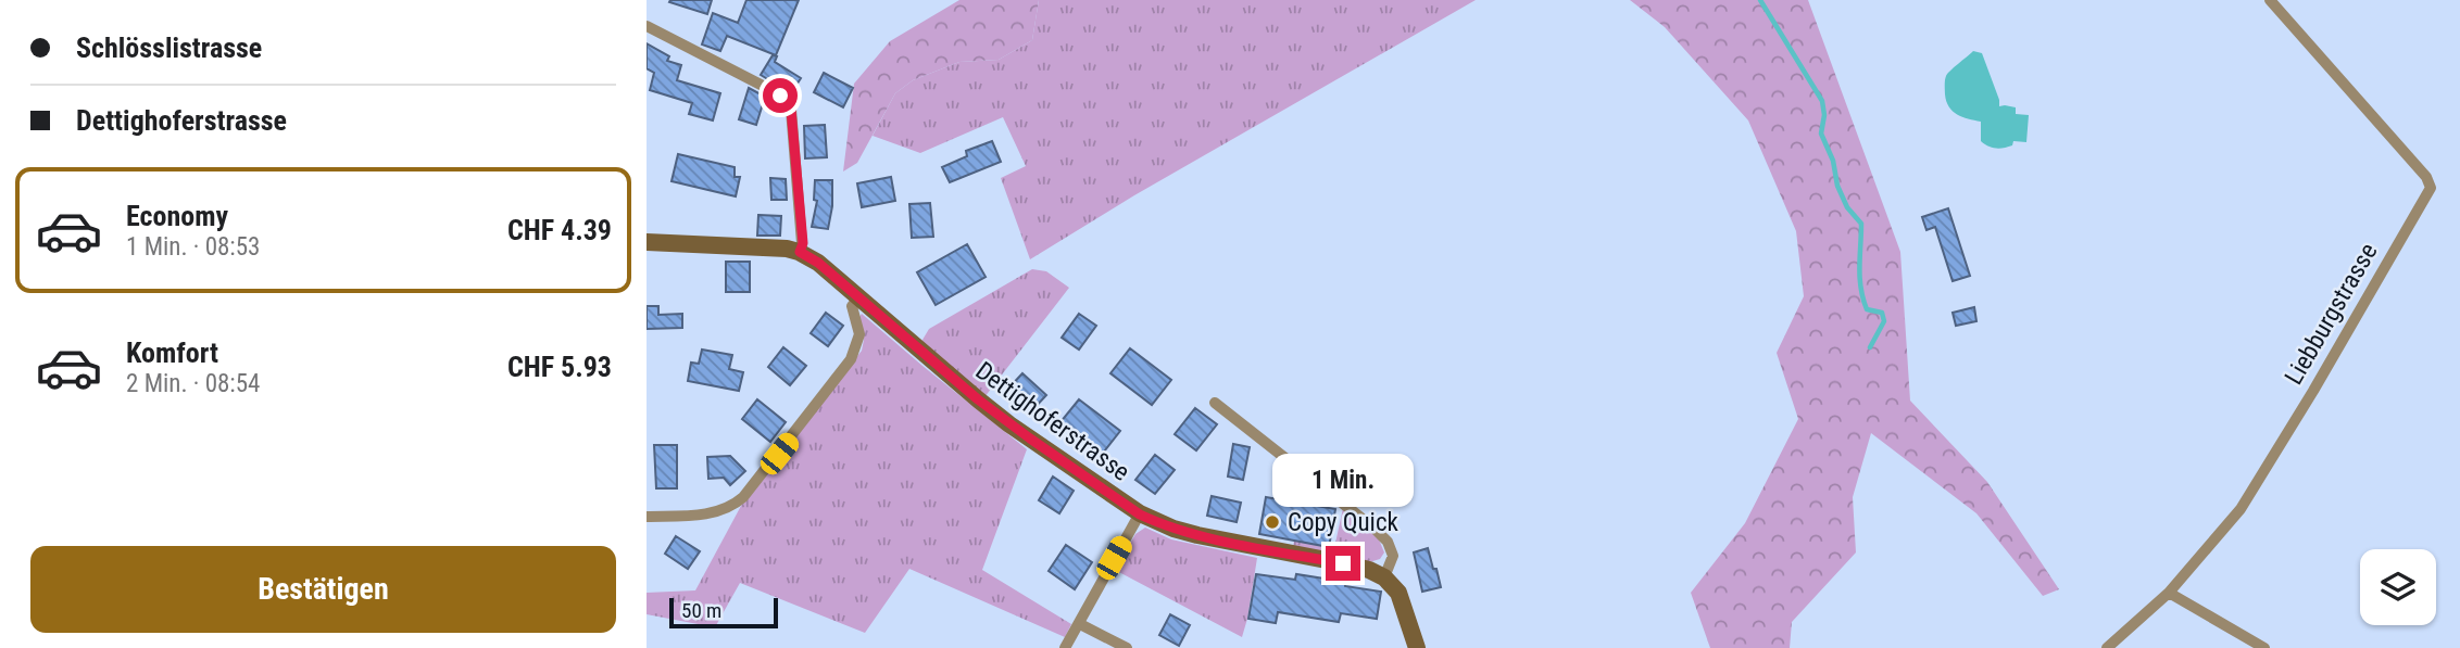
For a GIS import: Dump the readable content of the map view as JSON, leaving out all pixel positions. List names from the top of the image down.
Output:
{
  "streets": {
    "street": ["Liebburgstrasse", "Dettighoferstrasse"]
  },
  "places": ["Copy Quick"],
  "scale_bar": "50 m",
  "page": {
    "banner": ["Schlösslistrasse", "Dettighoferstrasse"],
    "list": [
      {
        "name": "Economy",
        "note": "1 Min. · 08:53",
        "value": "CHF 4.39"
      },
      {
        "name": "Komfort",
        "note": "2 Min. · 08:54",
        "value": "CHF 5.93"
      }
    ],
    "bubble": "1 Min.",
    "buttons": "Bestätigen",
    "scale": "50 m"
  }
}
